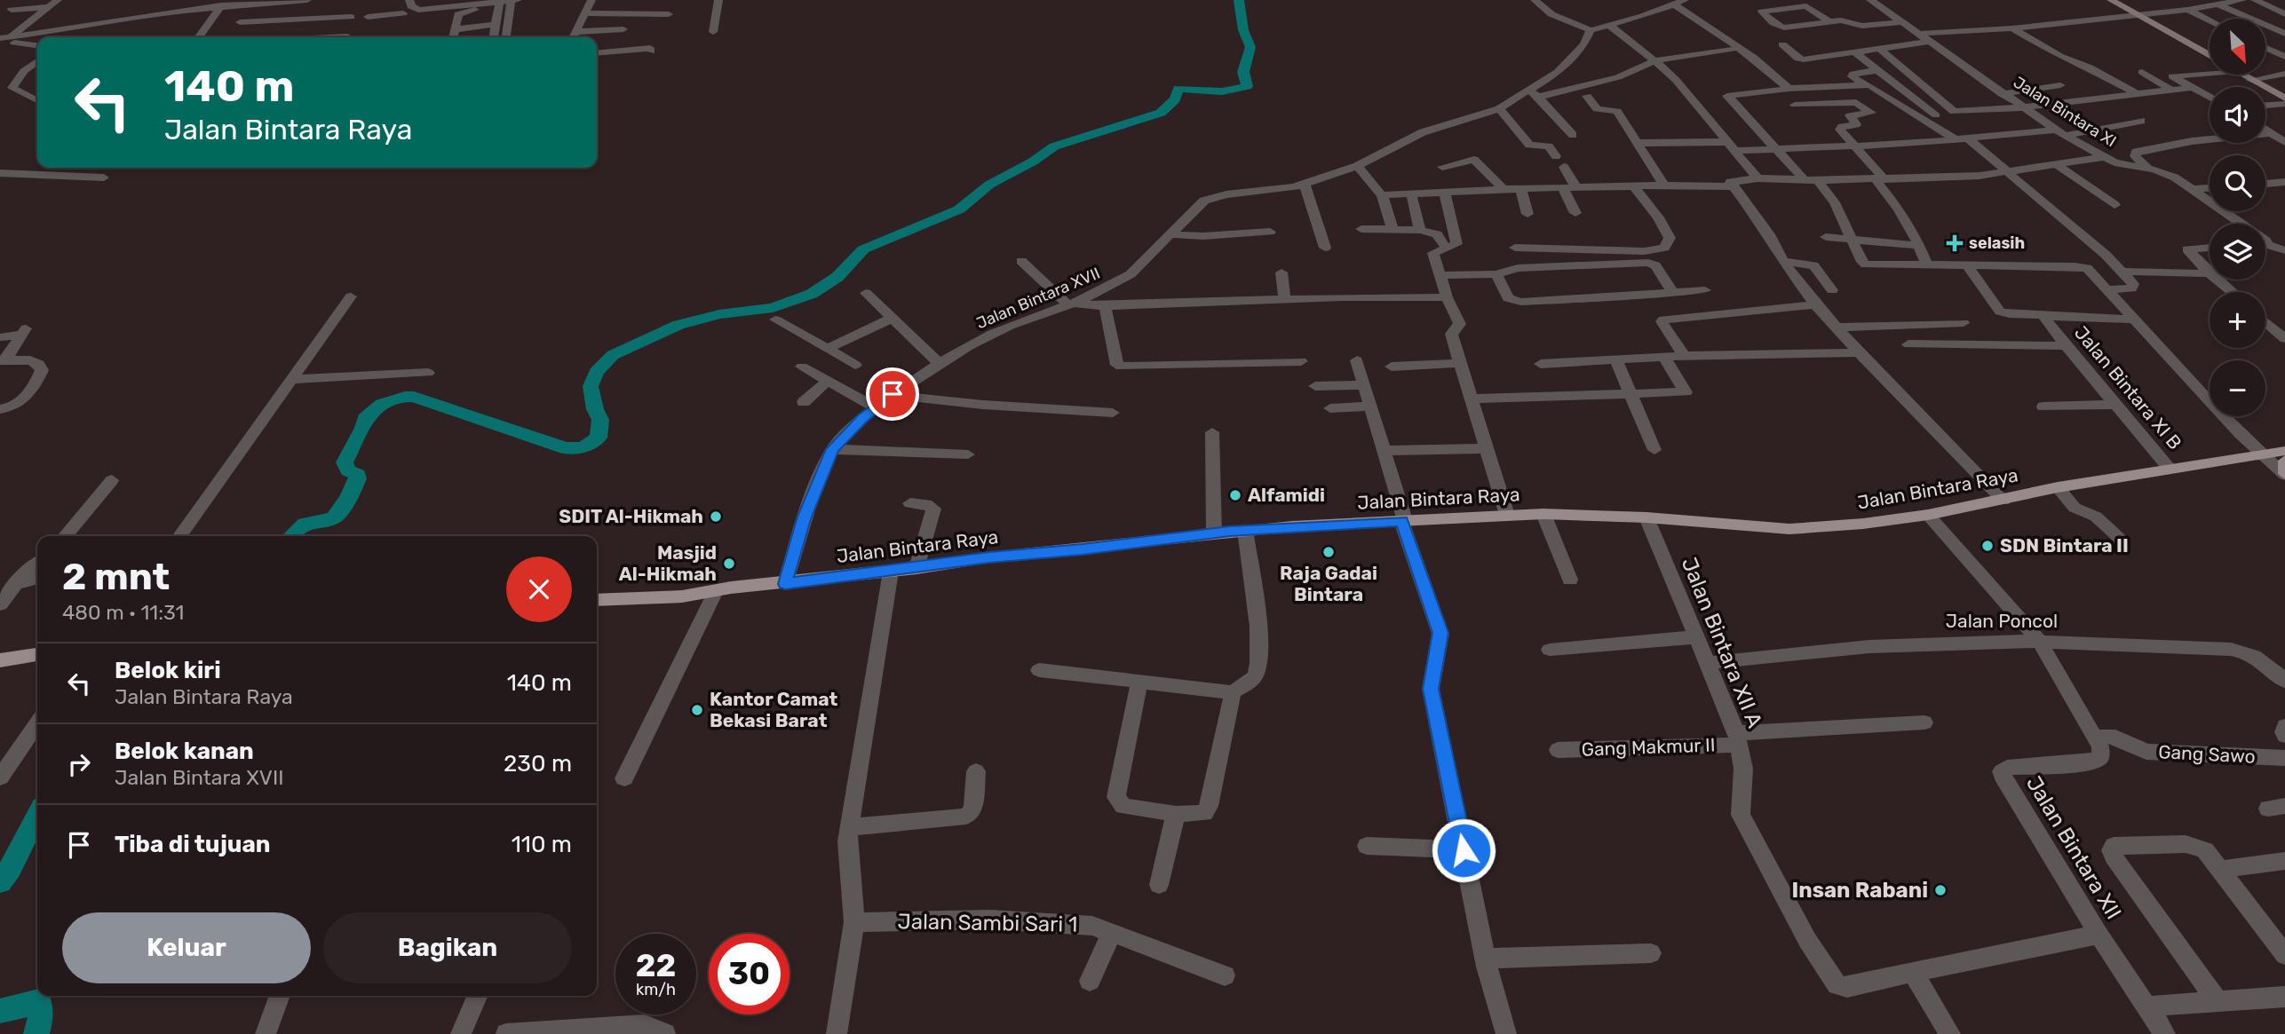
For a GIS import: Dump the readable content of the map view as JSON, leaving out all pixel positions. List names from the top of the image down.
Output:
{
  "streets": {
    "main road": ["Jalan Bintara Raya"],
    "street": [
      "Jalan Bintara XI",
      "Jalan Bintara XVII",
      "Jalan Bintara XI B",
      "Jalan Poncol",
      "Jalan Bintara XII A",
      "Gang Makmur II",
      "Gang Sawo",
      "Jalan Bintara XII",
      "Jalan Sambi Sari 1"
    ]
  },
  "crossings": [
    ["Jalan Bintara XVII", "Jalan Bintara Raya"],
    ["Jalan Bintara XI B", "Jalan Bintara Raya"],
    ["Jalan Bintara Raya", "Jalan Bintara XII A"],
    ["Jalan Poncol", "Jalan Bintara XII A"],
    ["Jalan Bintara XII A", "Gang Makmur II"],
    ["Gang Sawo", "Jalan Bintara XII"]
  ],
  "places": {
    "health": ["selasih"],
    "other": [
      "Alfamidi",
      "SDIT Al-Hikmah",
      "SDN Bintara II",
      "Raja Gadai Bintara",
      "Masjid Al-Hikmah",
      "Kantor Camat Bekasi Barat",
      "Insan Rabani"
    ]
  },
  "north": "bottom right",
  "page": {
    "map_buttons": ["+", "−"],
    "turn": ["140 m", "Jalan Bintara Raya"],
    "heading": ["2 mnt", "480 m · 11:31"],
    "list": [
      {
        "name": "Belok kiri",
        "note": "Jalan Bintara Raya",
        "value": "140 m"
      },
      {
        "name": "Belok kanan",
        "note": "Jalan Bintara XVII",
        "value": "230 m"
      },
      {
        "name": "Tiba di tujuan",
        "value": "110 m"
      }
    ],
    "buttons": ["Keluar", "Bagikan"],
    "speed": "22 km/h",
    "limit": "30"
  }
}
